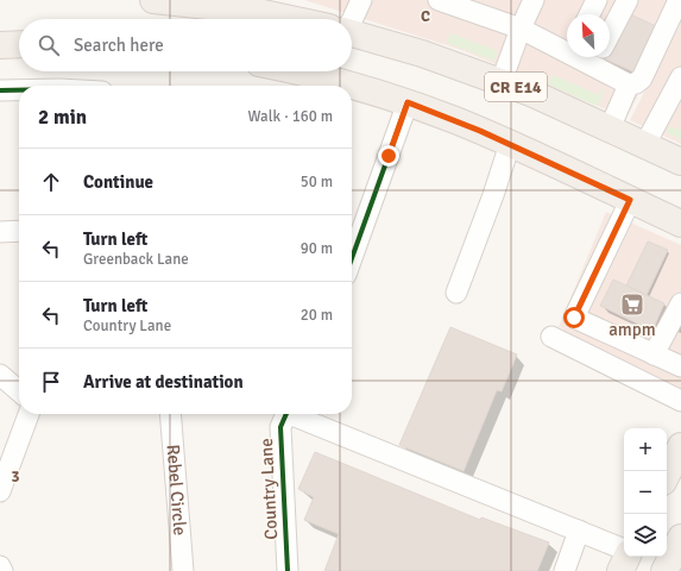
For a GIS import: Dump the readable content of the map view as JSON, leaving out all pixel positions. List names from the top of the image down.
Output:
{
  "streets": {
    "main road": ["CR E14"],
    "street": ["Country Lane", "Rebel Circle"]
  },
  "places": {
    "supermarket": ["ampm"]
  },
  "north": "top left",
  "page": {
    "search": "Search here",
    "heading": ["2 min", "Walk · 160 m"],
    "list": [
      ["Continue", "50 m"],
      ["Turn left", "Greenback Lane", "90 m"],
      ["Turn left", "Country Lane", "20 m"],
      "Arrive at destination"
    ],
    "map_buttons": ["+", "−"]
  },
  "grid": {
    "columns": ["C"],
    "rows": ["3"]
  }
}
